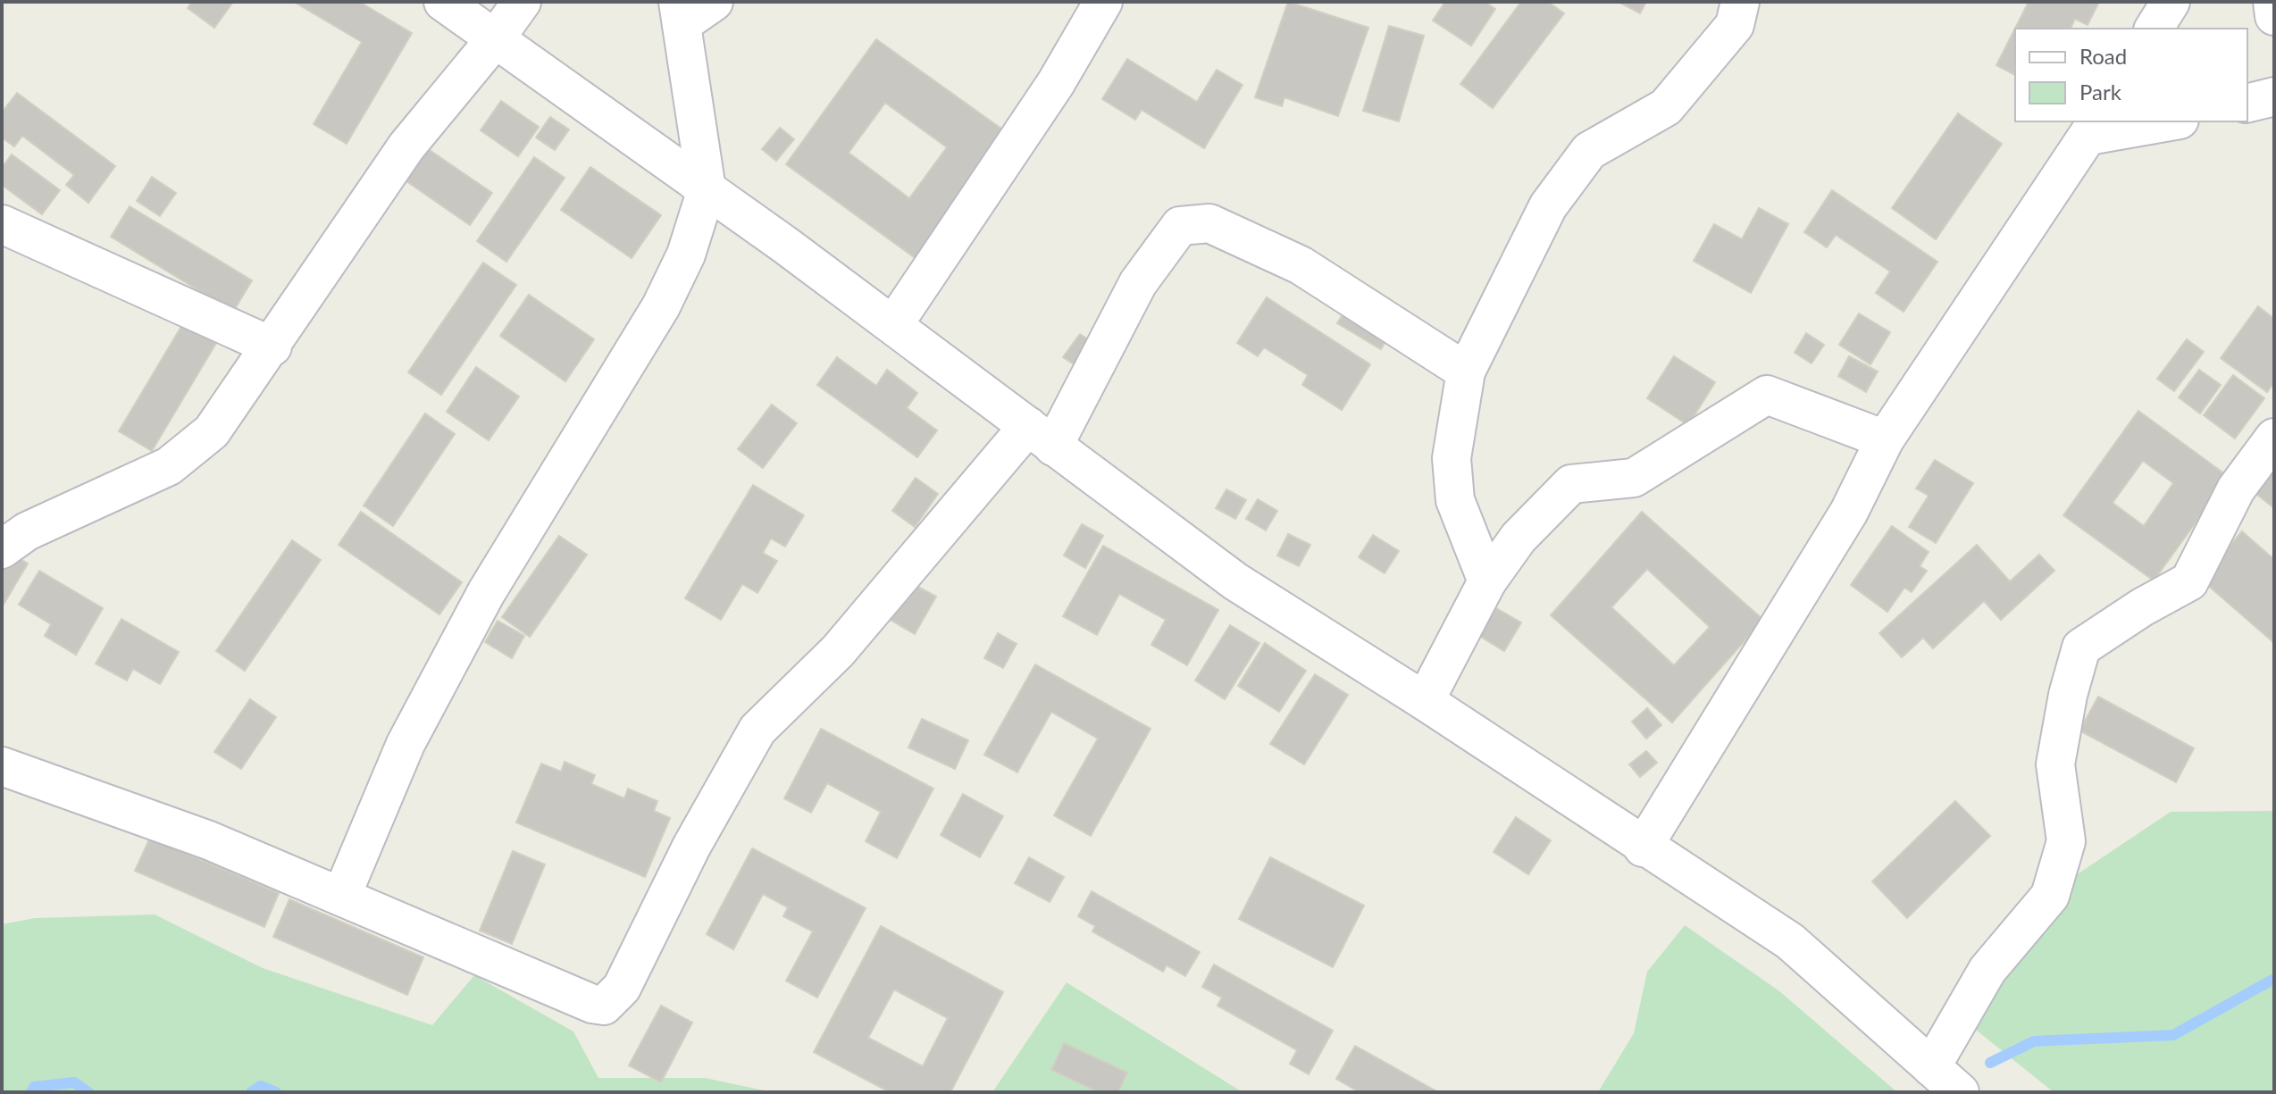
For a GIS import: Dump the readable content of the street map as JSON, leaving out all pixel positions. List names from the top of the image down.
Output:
{
  "legend": ["Road", "Park"]
}
